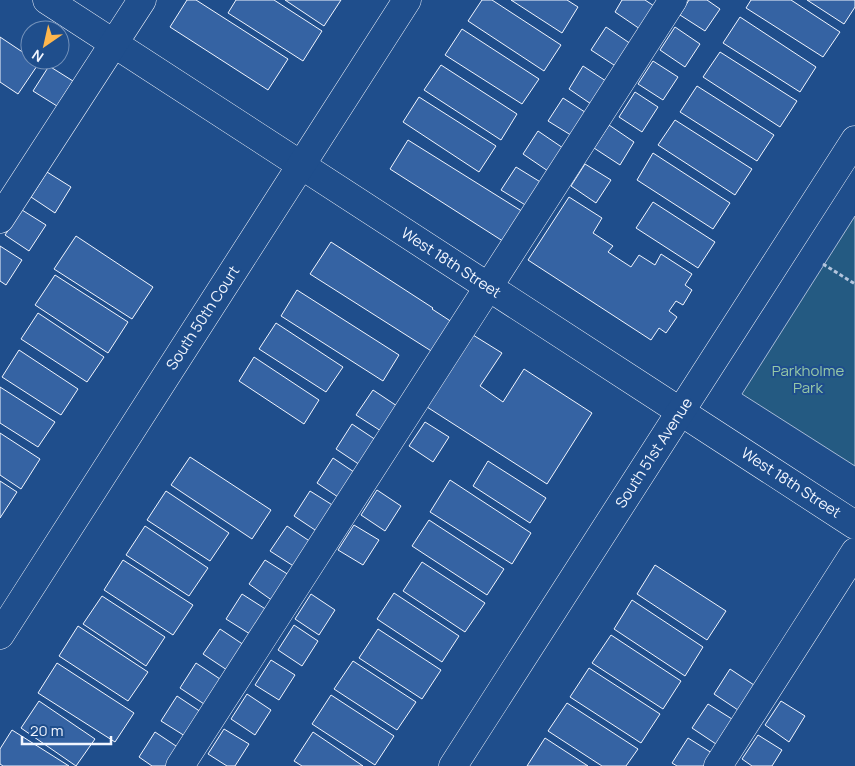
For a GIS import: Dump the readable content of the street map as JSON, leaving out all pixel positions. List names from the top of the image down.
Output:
{
  "streets": {
    "street": ["West 18th Street", "South 50th Court", "South 51st Avenue"]
  },
  "crossings": [
    ["West 18th Street", "South 50th Court"],
    ["West 18th Street", "South 51st Avenue"]
  ],
  "parks": ["Parkholme Park"],
  "scale_bar": "20 m",
  "north": "bottom left"
}
